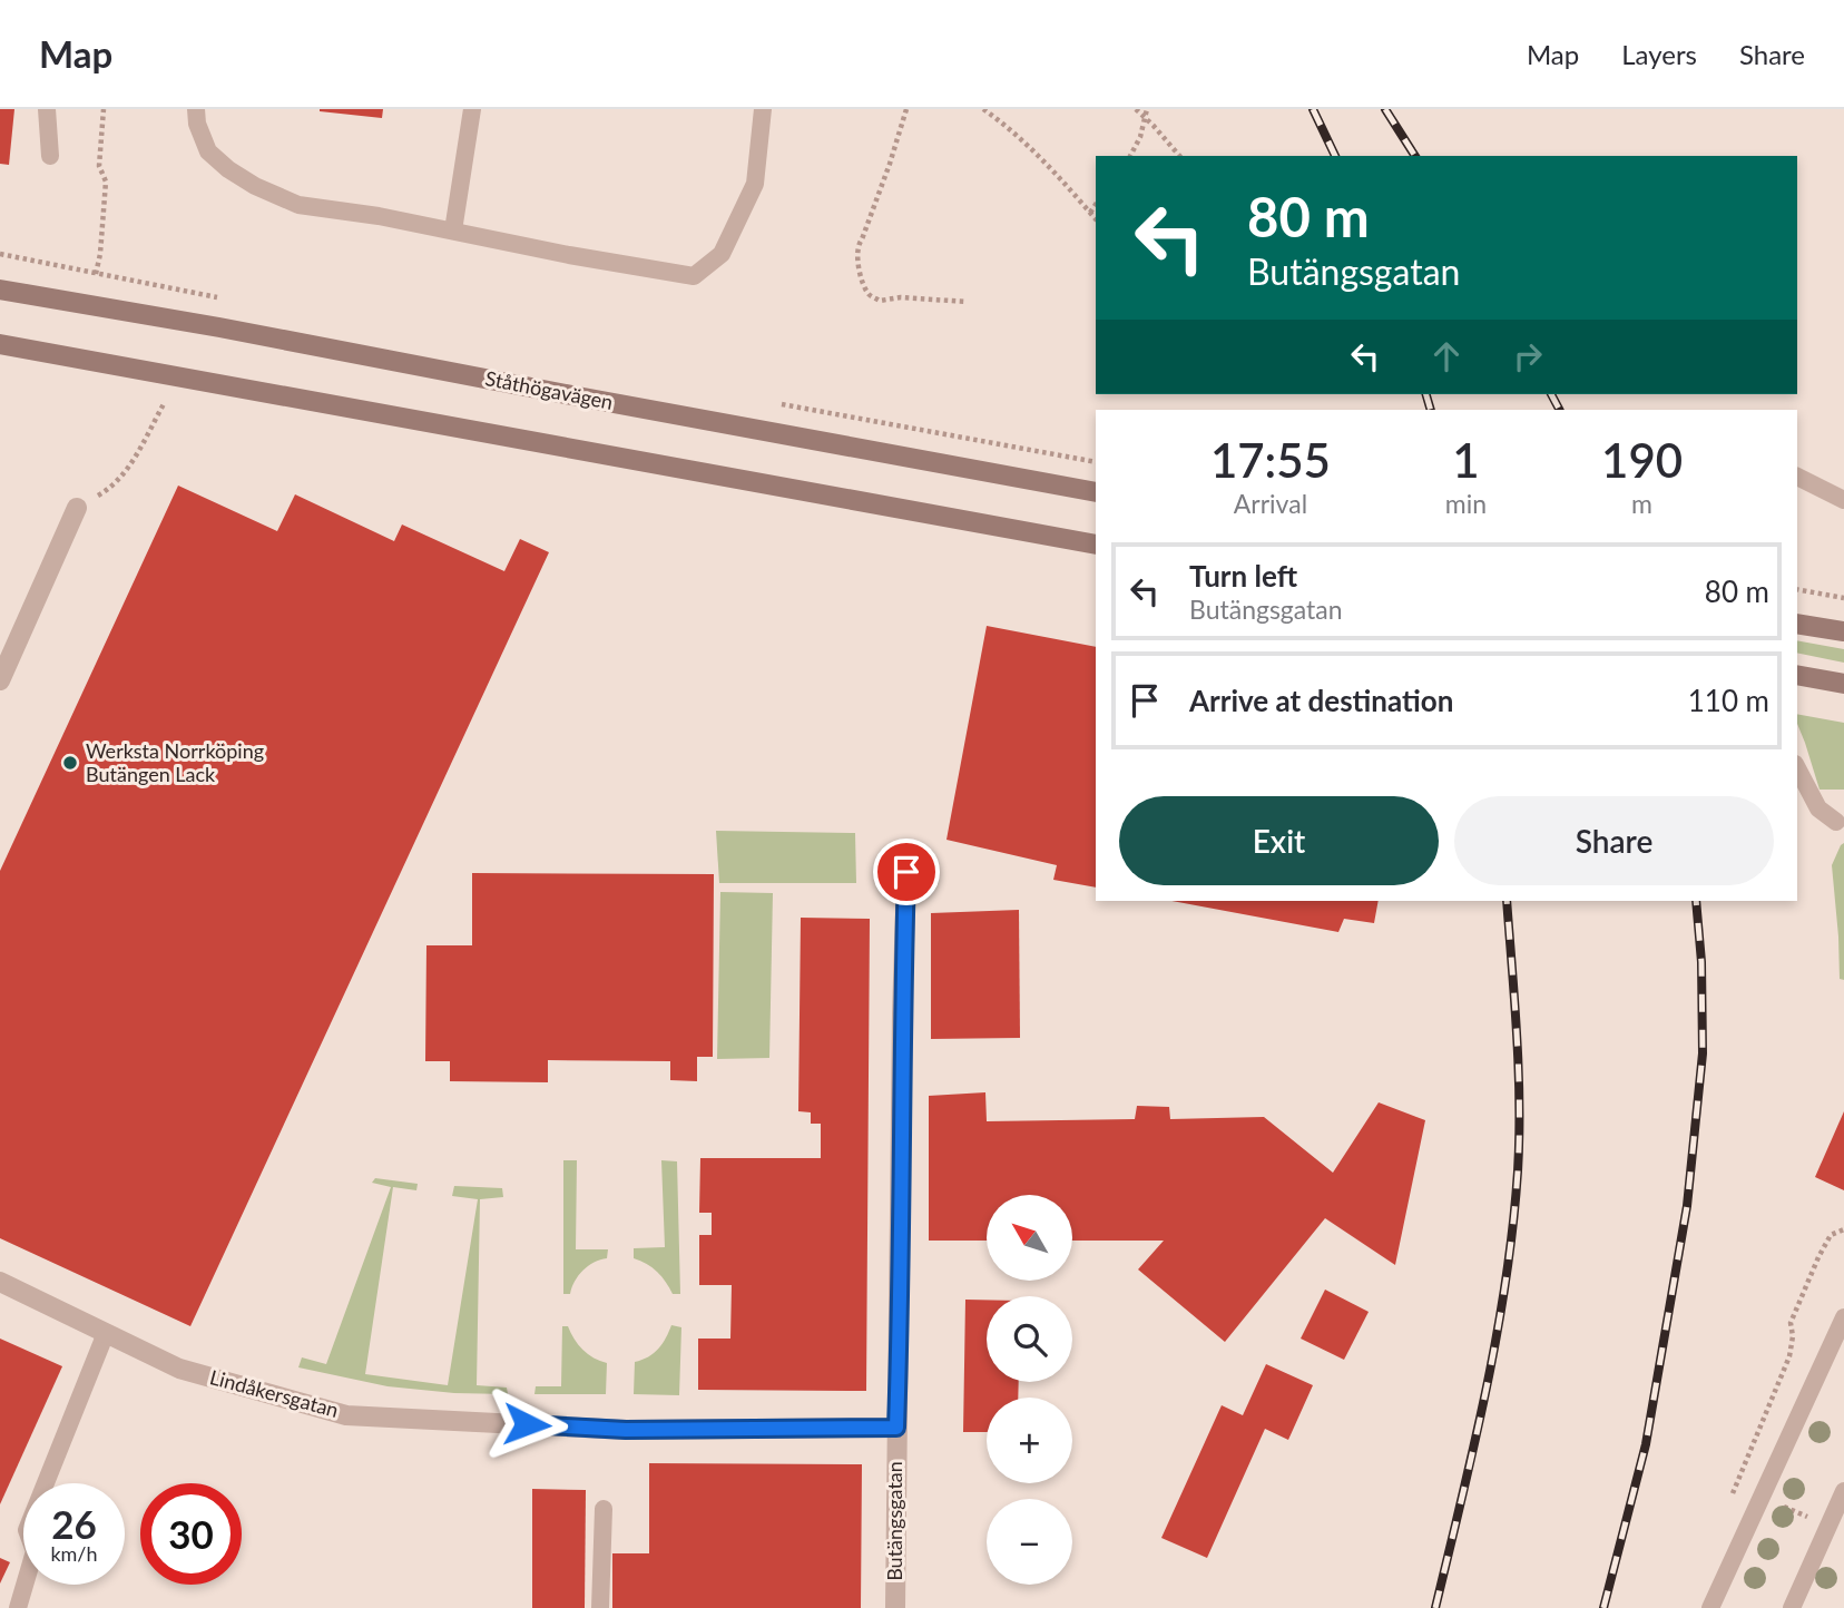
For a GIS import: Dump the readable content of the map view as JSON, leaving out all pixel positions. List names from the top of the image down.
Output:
{
  "streets": {
    "main road": ["Ståthögavägen"],
    "street": ["Lindåkersgatan", "Butängsgatan"]
  },
  "crossings": [
    ["Lindåkersgatan", "Butängsgatan"]
  ],
  "places": ["Werksta Norrköping Butängen Lack"],
  "north": "top left",
  "page": {
    "header": "Map",
    "nav": ["Map", "Layers", "Share"],
    "turn": ["80 m", "Butängsgatan"],
    "eta": [
      "17:55",
      "Arrival",
      "1",
      "min",
      "190",
      "m"
    ],
    "list": [
      {
        "name": "Turn left",
        "note": "Butängsgatan",
        "value": "80 m"
      },
      {
        "name": "Arrive at destination",
        "value": "110 m"
      }
    ],
    "buttons": ["Exit", "Share"],
    "map_buttons": ["+", "−"],
    "speed": "26 km/h",
    "limit": "30"
  }
}
